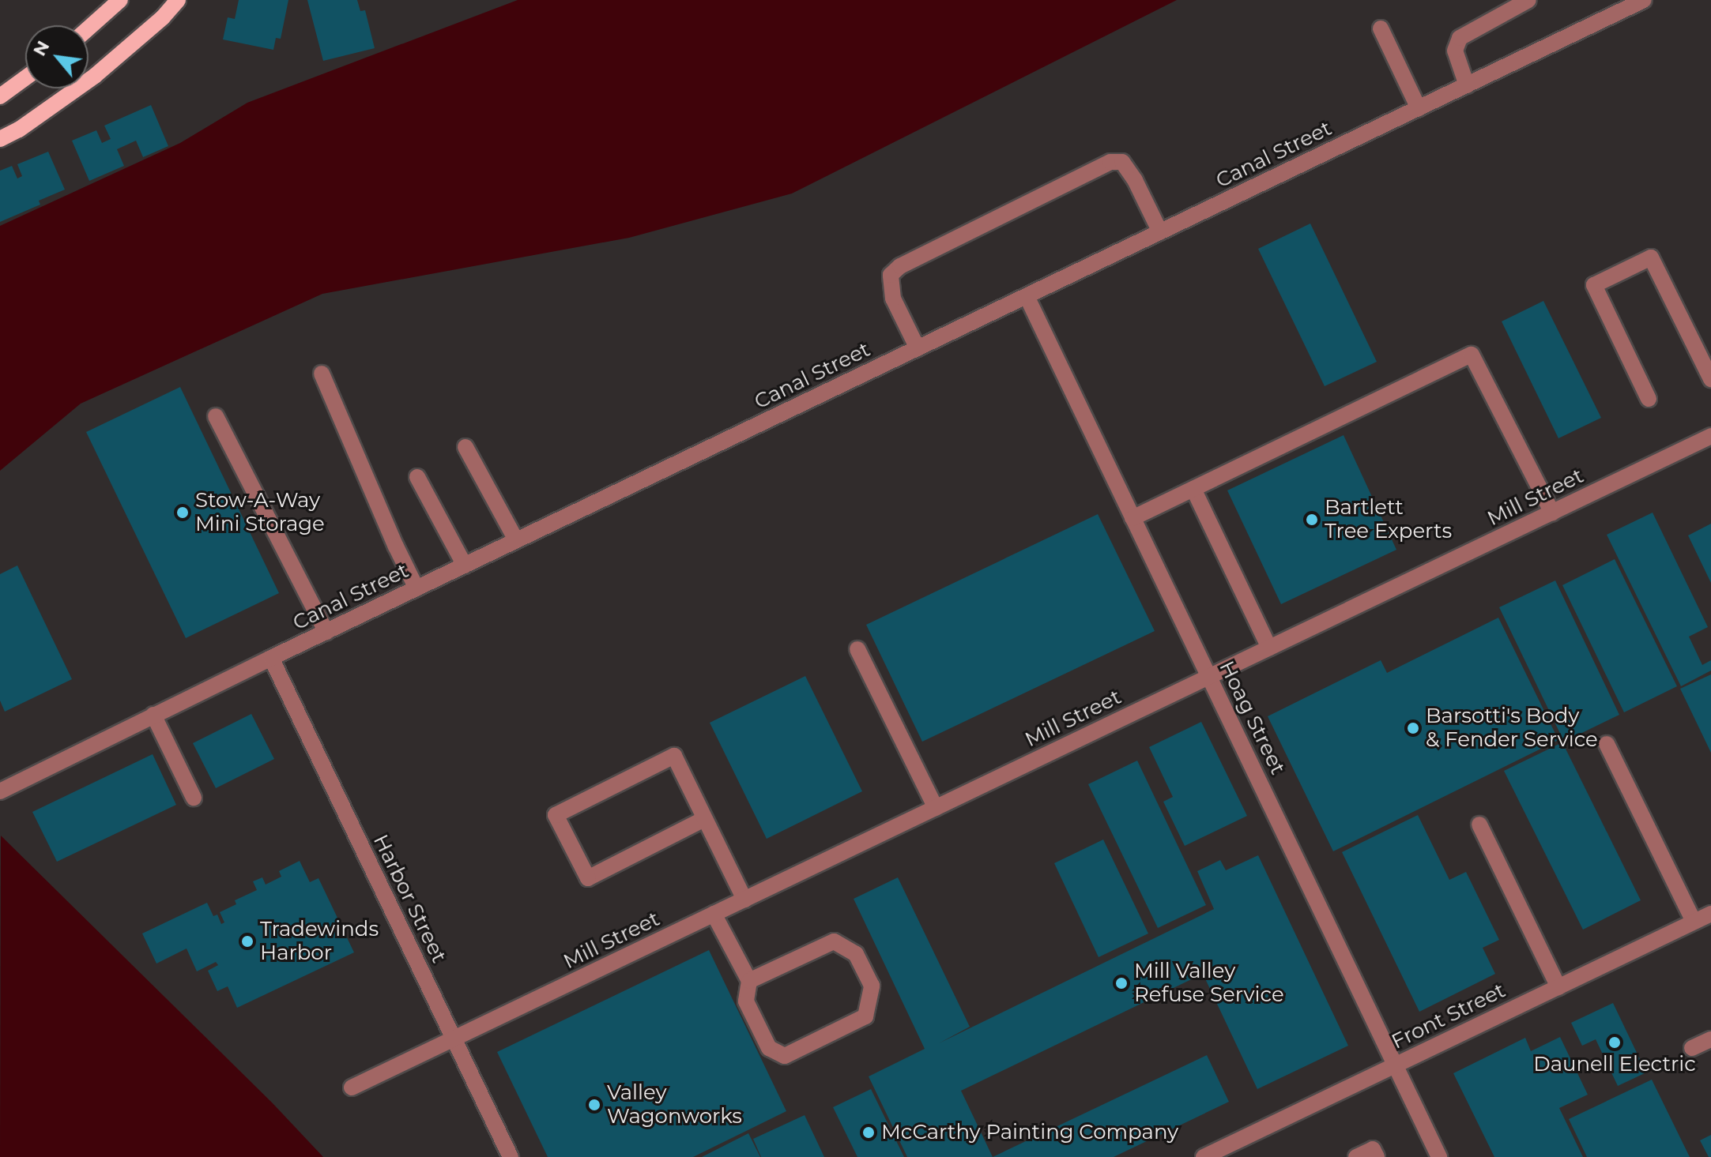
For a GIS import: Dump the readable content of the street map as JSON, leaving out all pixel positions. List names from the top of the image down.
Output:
{
  "streets": {
    "street": [
      "Canal Street",
      "Mill Street",
      "Hoag Street",
      "Harbor Street",
      "Front Street"
    ]
  },
  "crossings": [
    ["Canal Street", "Hoag Street"],
    ["Canal Street", "Harbor Street"],
    ["Mill Street", "Hoag Street"],
    ["Mill Street", "Harbor Street"],
    ["Hoag Street", "Front Street"]
  ],
  "places": [
    "Stow-A-Way Mini Storage",
    "Bartlett Tree Experts",
    "Barsotti's Body & Fender Service",
    "Tradewinds Harbor",
    "Mill Valley Refuse Service",
    "Daunell Electric",
    "Valley Wagonworks",
    "McCarthy Painting Company"
  ],
  "north": "top left"
}
